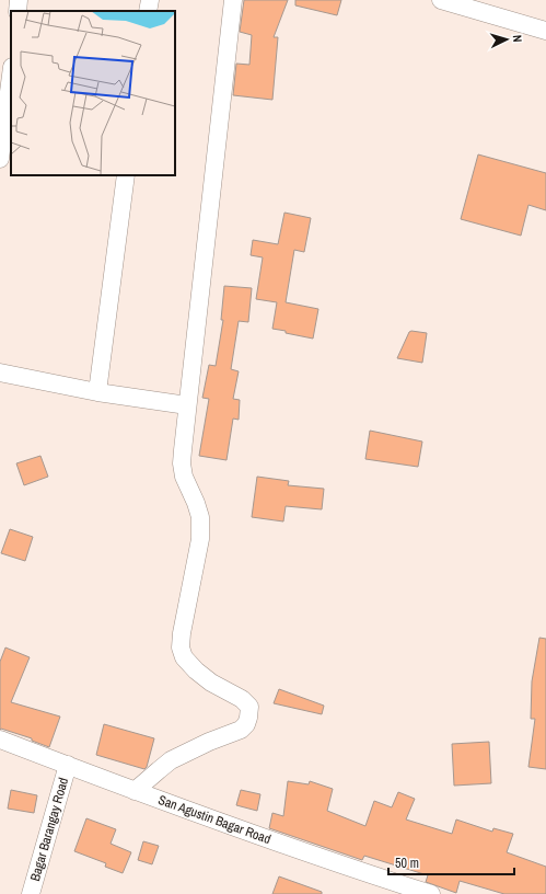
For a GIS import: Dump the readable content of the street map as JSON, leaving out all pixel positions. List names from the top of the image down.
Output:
{
  "streets": {
    "street": ["San Agustin Bagar Road", "Bagar Barangay Road"]
  },
  "crossings": [
    ["San Agustin Bagar Road", "Bagar Barangay Road"]
  ],
  "scale_bar": "50 m",
  "north": "right"
}
